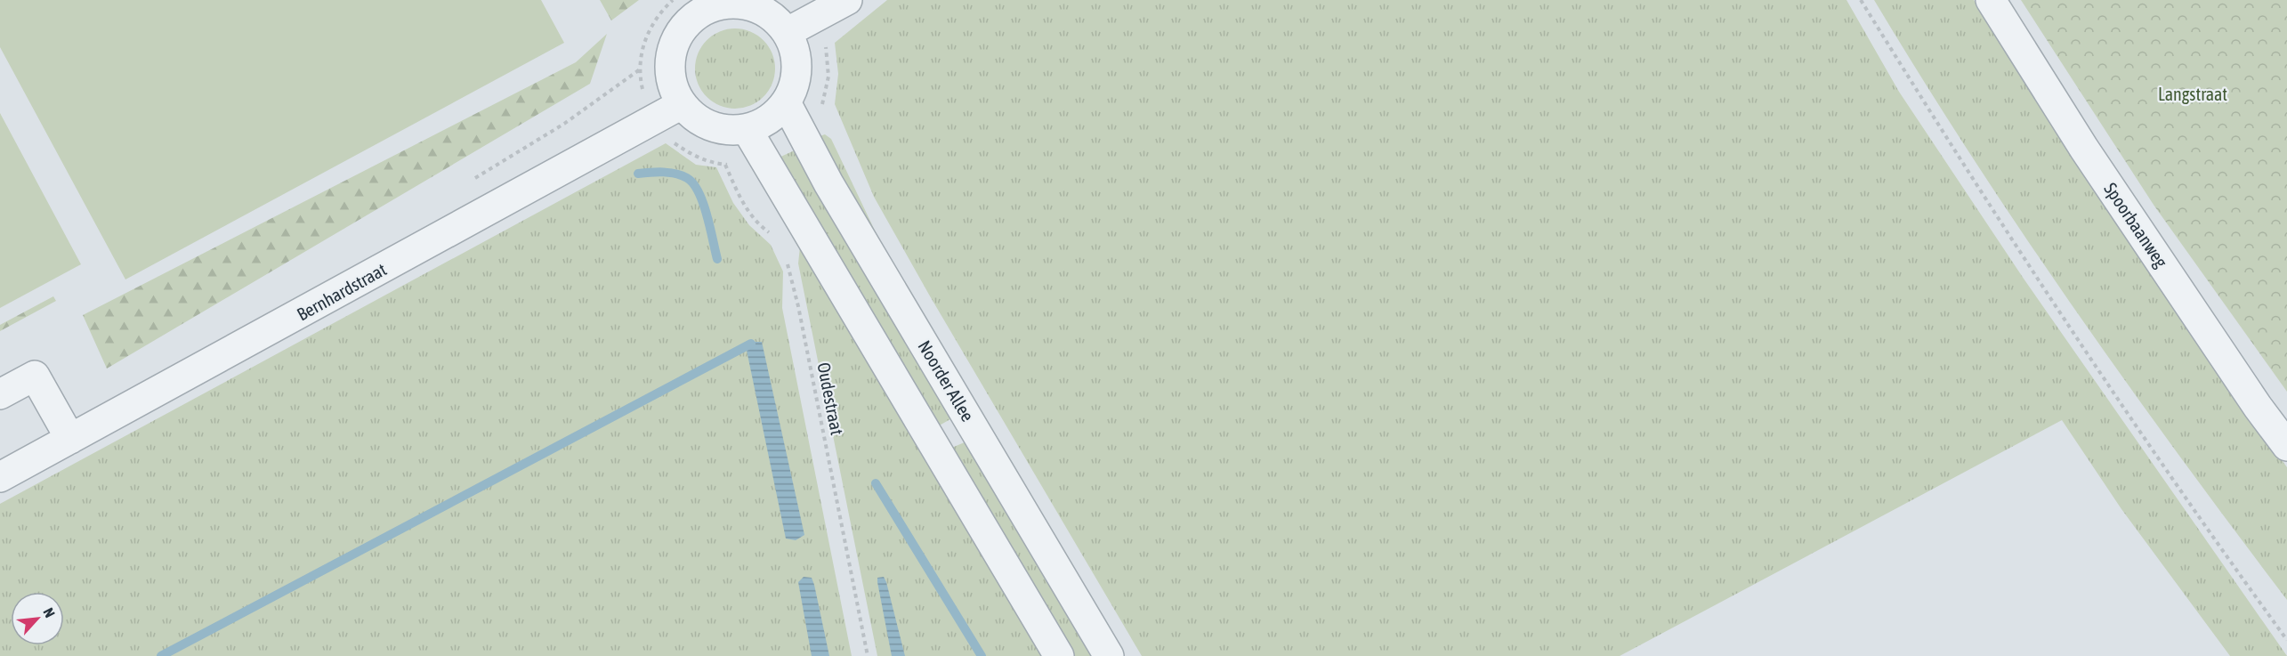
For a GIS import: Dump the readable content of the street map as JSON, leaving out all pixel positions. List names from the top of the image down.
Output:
{
  "streets": {
    "street": ["Spoorbaanweg", "Bernhardstraat", "Noorder Allee"],
    "path": ["Oudestraat"]
  },
  "crossings": [
    ["Bernhardstraat", "Noorder Allee"]
  ],
  "parks": ["Langstraat"],
  "north": "top right"
}
